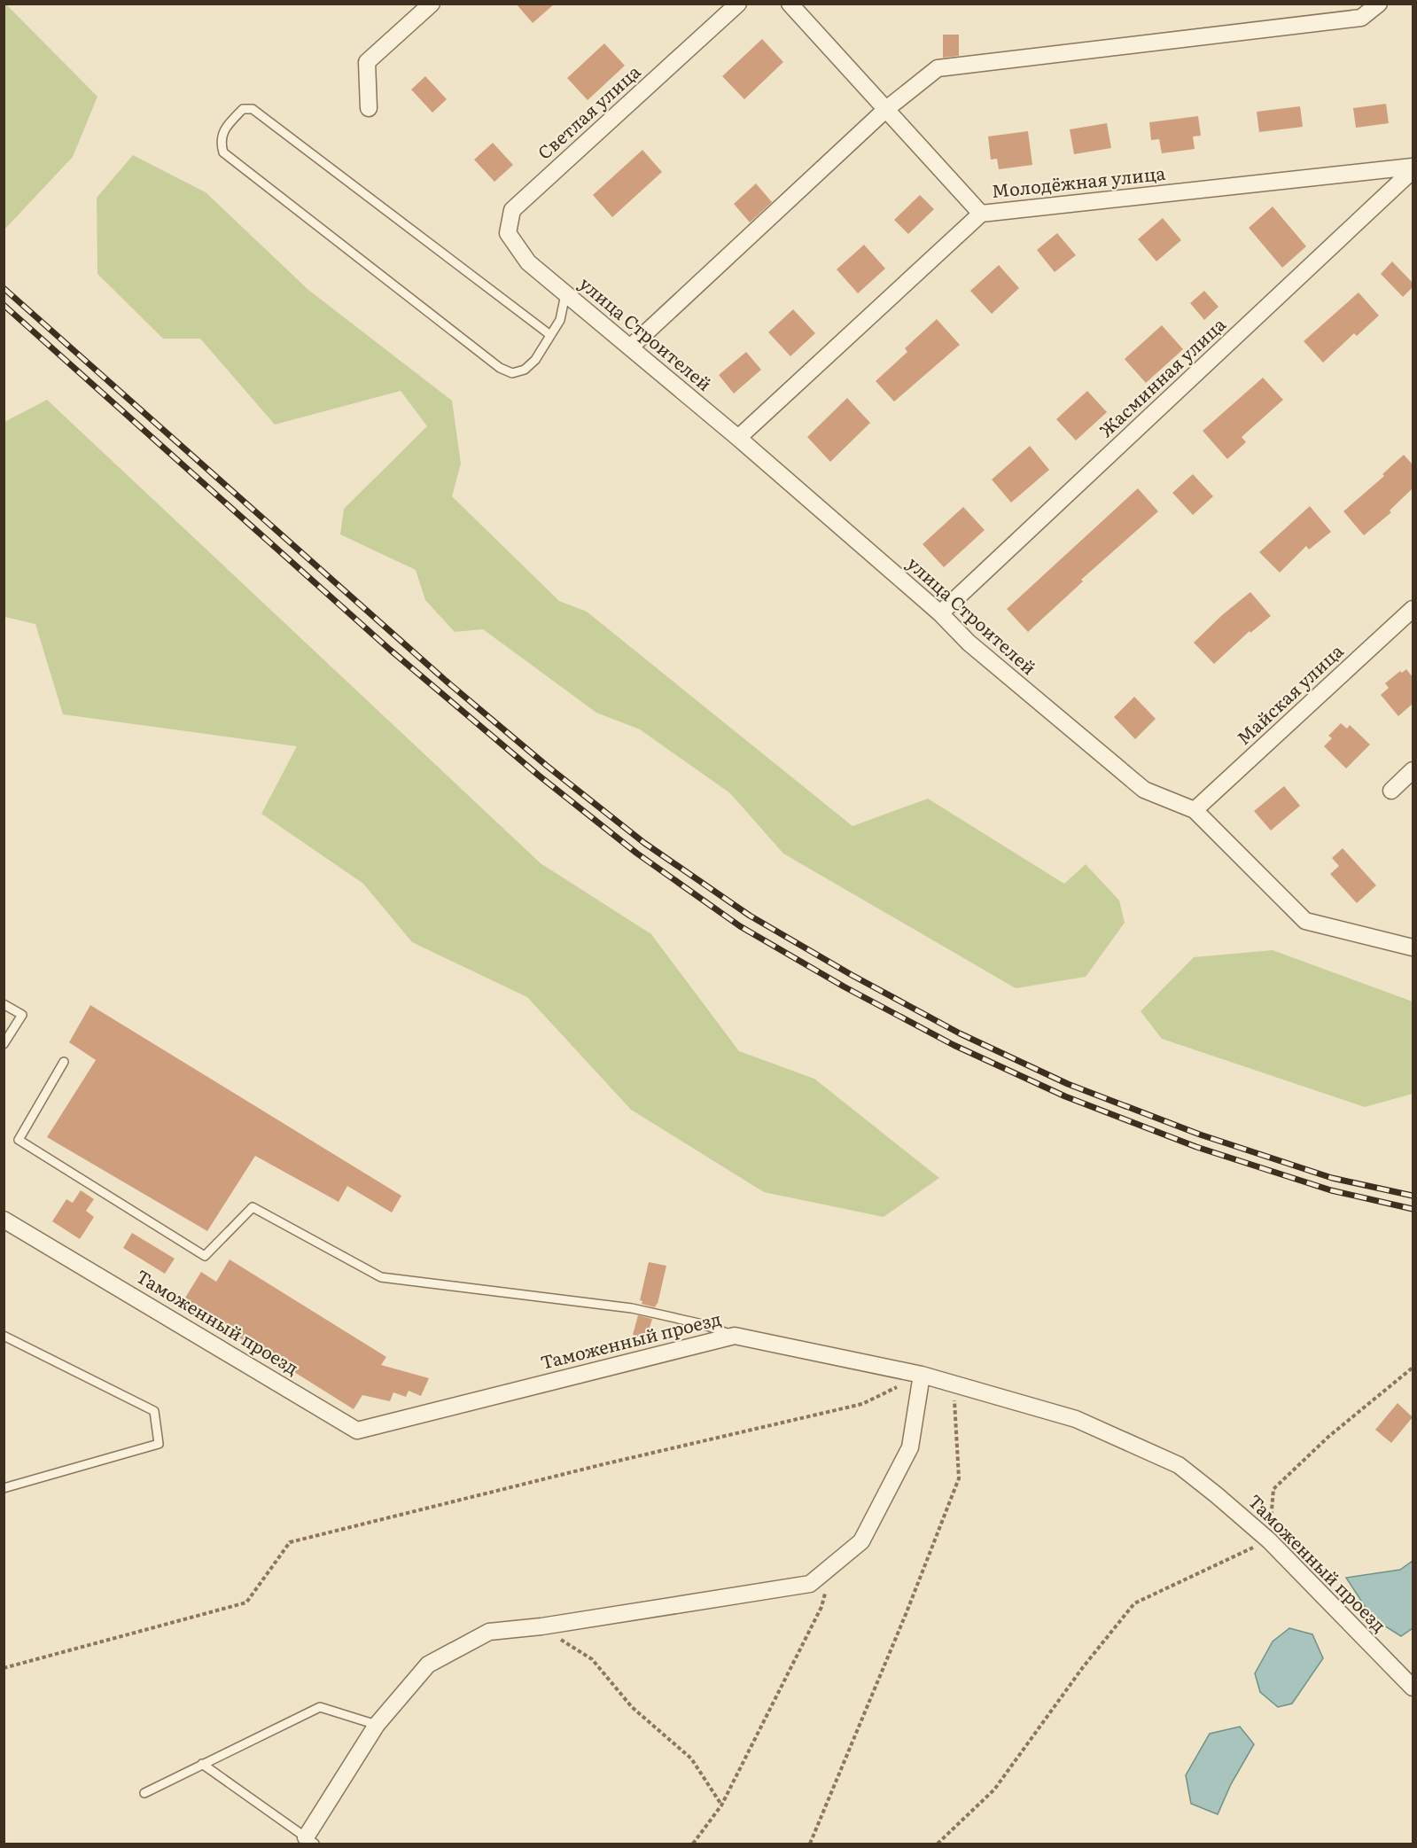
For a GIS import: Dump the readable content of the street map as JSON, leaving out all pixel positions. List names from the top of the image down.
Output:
{
  "streets": {
    "street": [
      "Светлая улица",
      "Молодёжная улица",
      "улица Строителей",
      "Жасминная улица",
      "Майская улица",
      "Таможенный проезд"
    ]
  },
  "crossings": [
    ["Светлая улица", "улица Строителей"],
    ["Молодёжная улица", "улица Строителей"],
    ["улица Строителей", "Жасминная улица"],
    ["улица Строителей", "Майская улица"]
  ]
}
